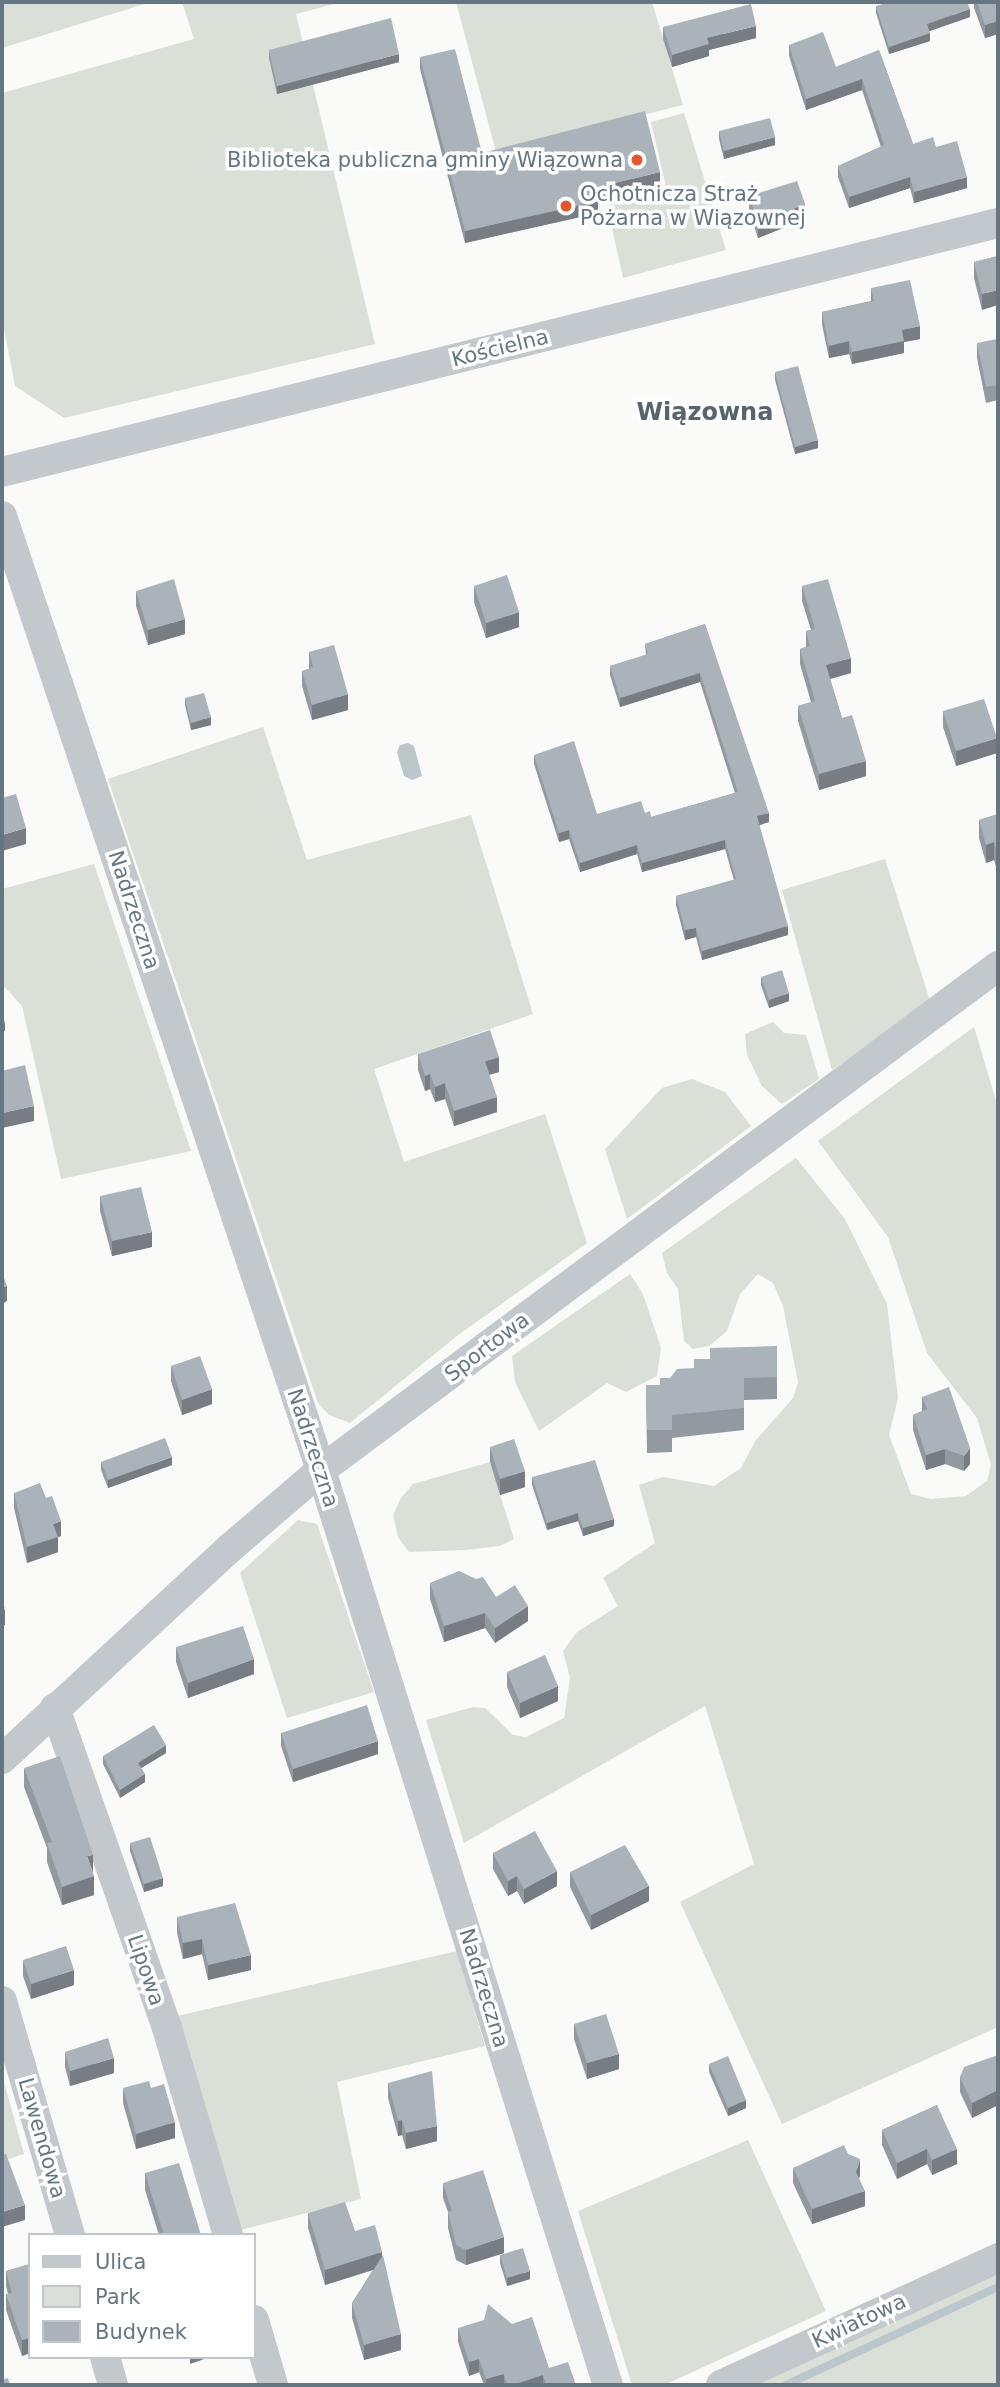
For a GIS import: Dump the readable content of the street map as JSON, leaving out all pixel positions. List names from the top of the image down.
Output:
{
  "streets": {
    "street": [
      "Kościelna",
      "Nadrzeczna",
      "Sportowa",
      "Lipowa",
      "Lawendowa",
      "Kwiatowa"
    ]
  },
  "crossings": [
    ["Nadrzeczna", "Sportowa"],
    ["Sportowa", "Lipowa"]
  ],
  "districts": ["Wiązowna"],
  "places": ["Biblioteka publiczna gminy Wiązowna", "Ochotnicza Straż Pożarna w Wiązownej"],
  "legend": ["Ulica", "Park", "Budynek"]
}
